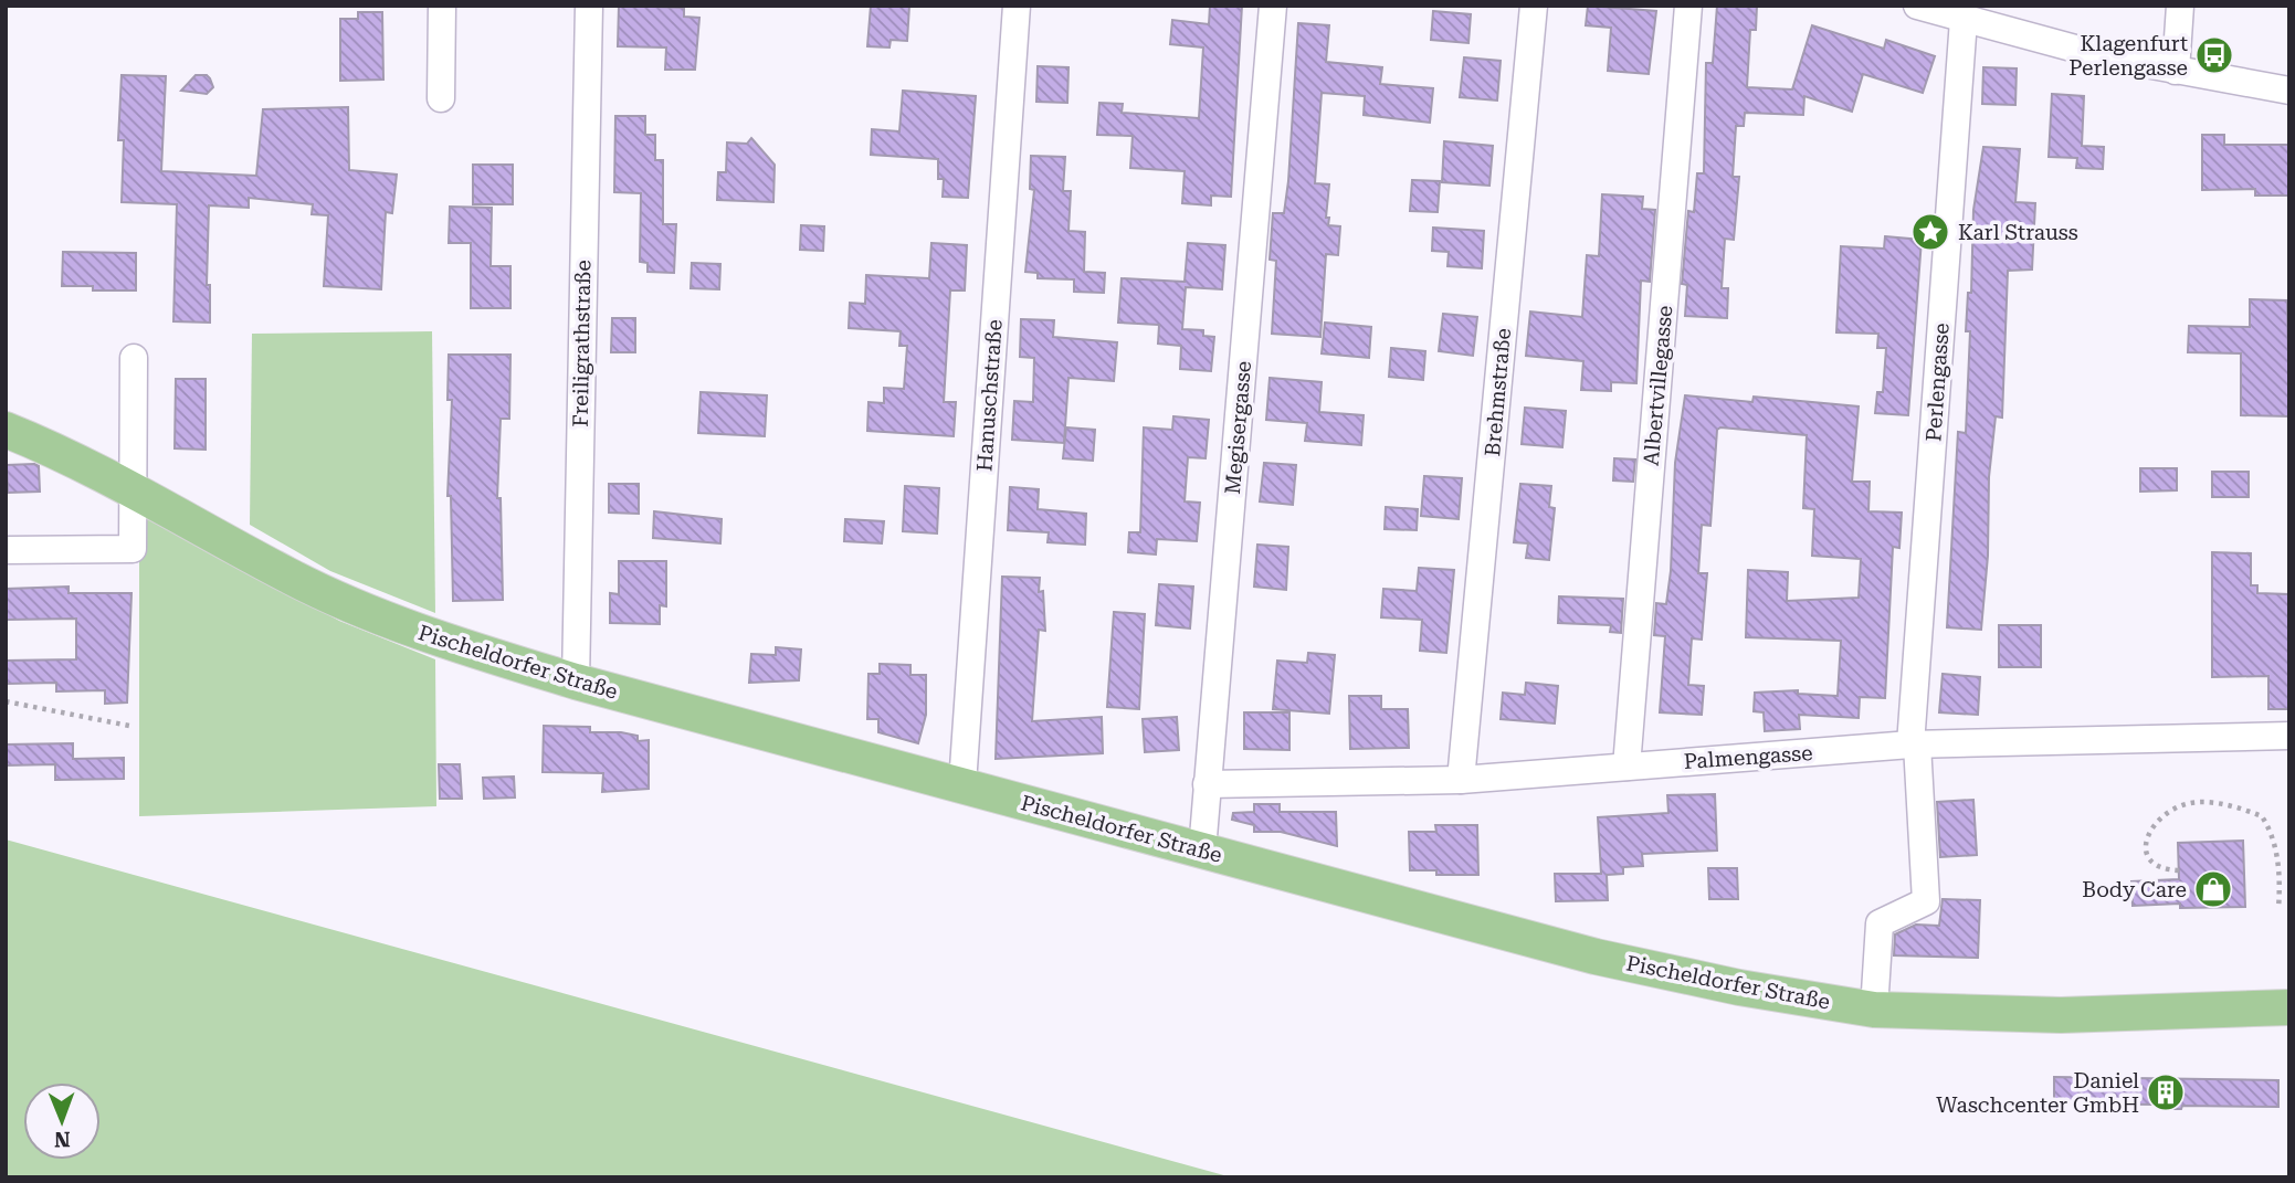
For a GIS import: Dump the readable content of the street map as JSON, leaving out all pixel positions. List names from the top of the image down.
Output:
{
  "streets": {
    "main road": ["Pischeldorfer Straße"],
    "street": [
      "Freiligrathstraße",
      "Perlengasse",
      "Albertvillegasse",
      "Brehmstraße",
      "Hanuschstraße",
      "Megisergasse",
      "Palmengasse"
    ]
  },
  "crossings": [
    ["Freiligrathstraße", "Pischeldorfer Straße"],
    ["Perlengasse", "Pischeldorfer Straße"],
    ["Perlengasse", "Palmengasse"],
    ["Albertvillegasse", "Palmengasse"],
    ["Brehmstraße", "Palmengasse"],
    ["Hanuschstraße", "Pischeldorfer Straße"],
    ["Megisergasse", "Pischeldorfer Straße"],
    ["Megisergasse", "Palmengasse"]
  ],
  "places": {
    "bus stop": ["Klagenfurt Perlengasse"],
    "place": ["Karl Strauss"],
    "shop": ["Body Care"],
    "building": ["Daniel Waschcenter GmbH"]
  },
  "north": "bottom"
}
